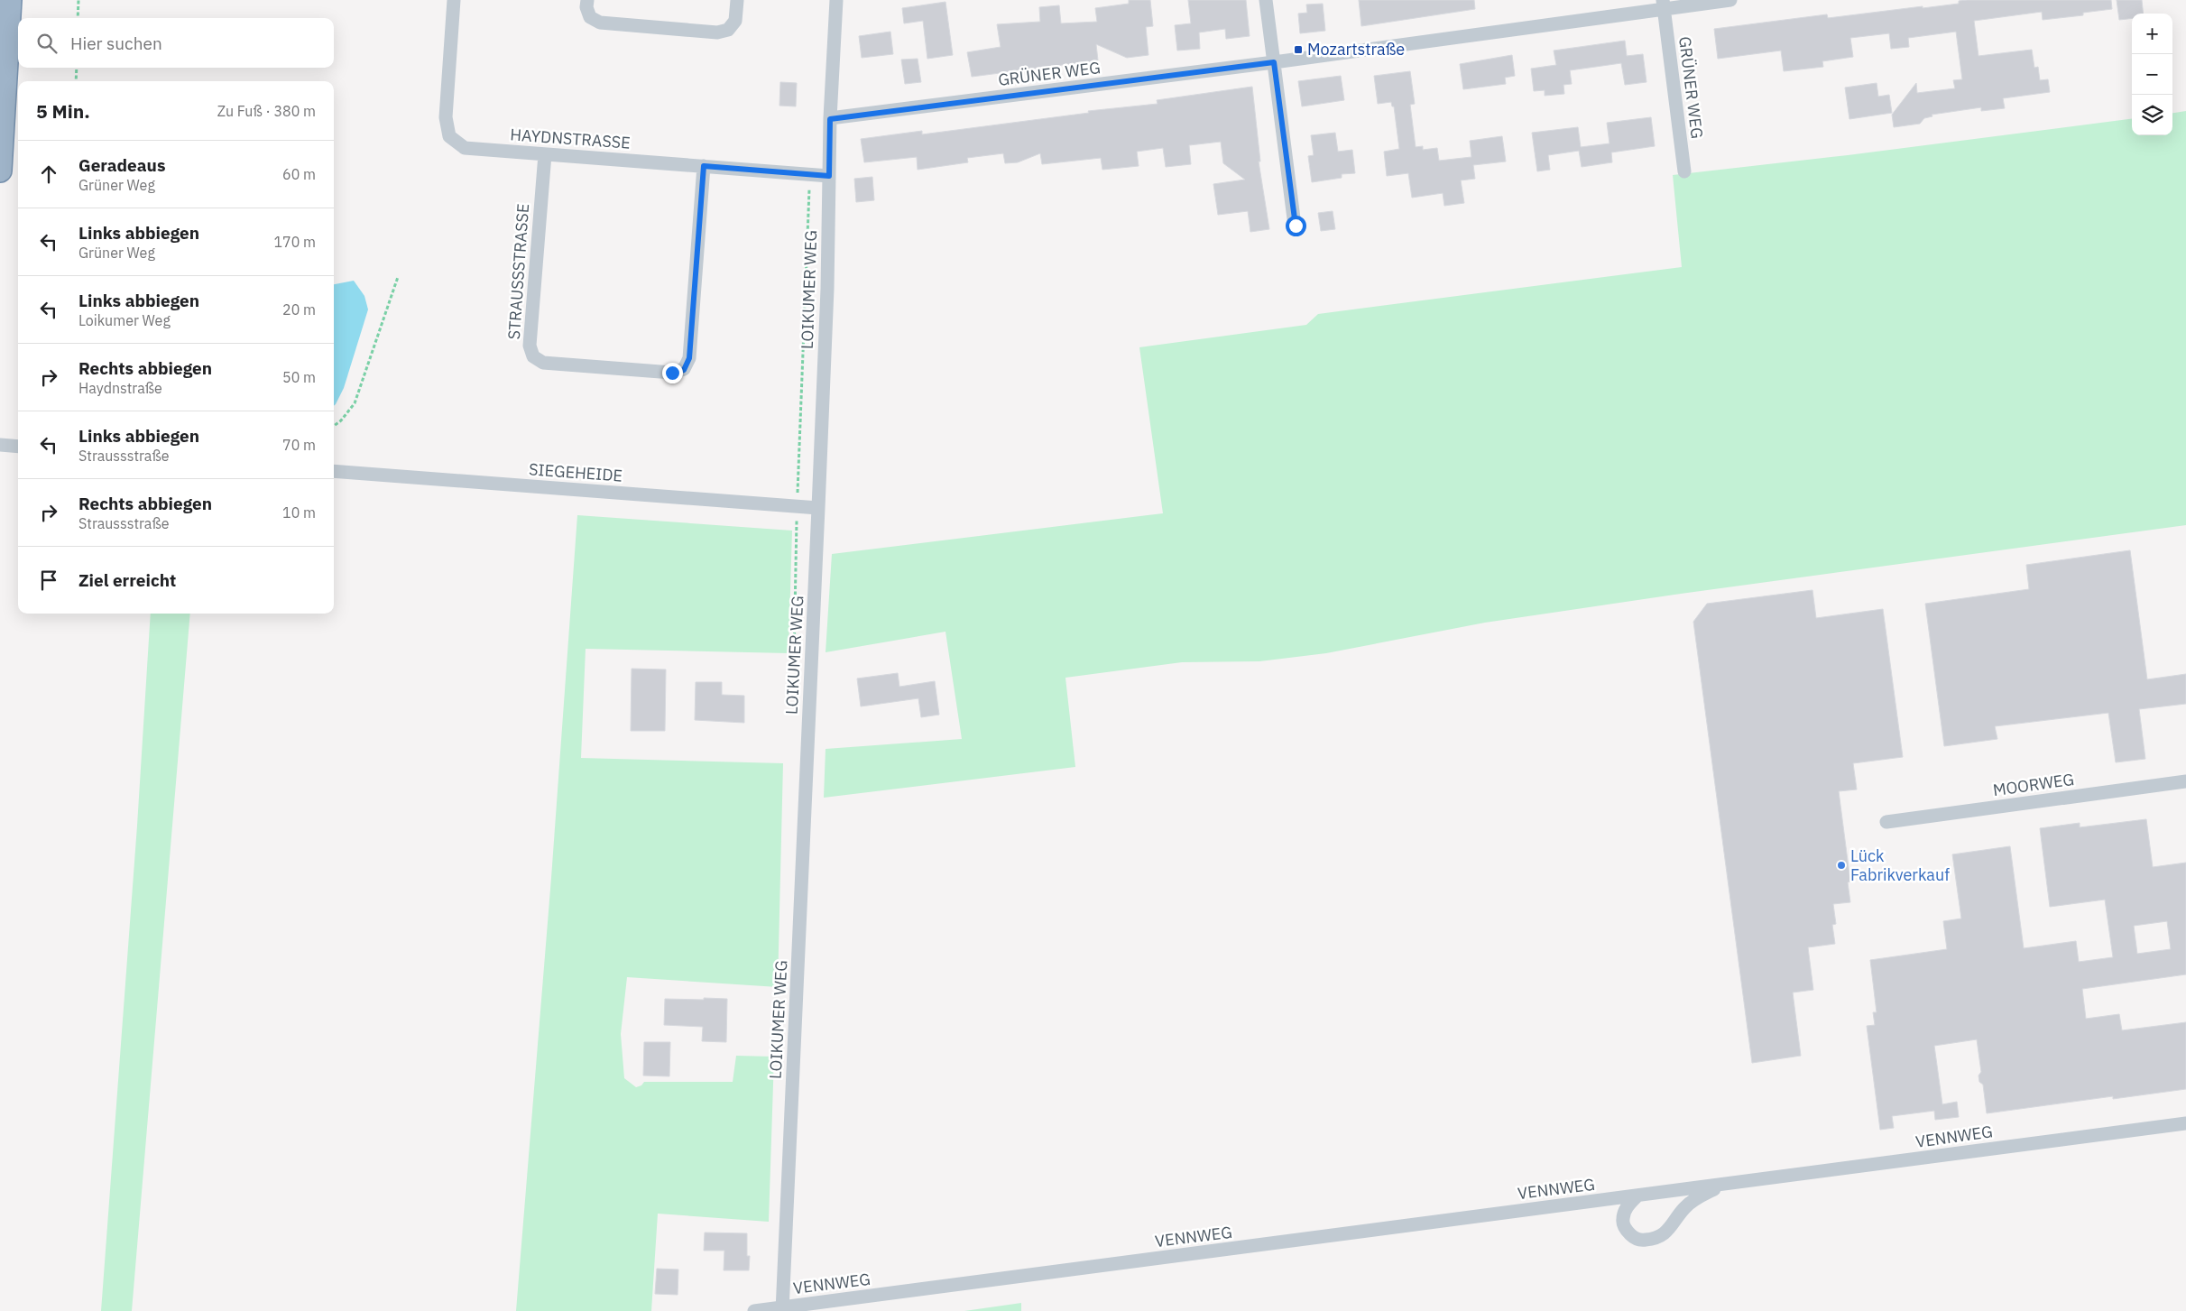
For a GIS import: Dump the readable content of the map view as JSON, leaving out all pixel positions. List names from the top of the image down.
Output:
{
  "streets": {
    "street": [
      "GRÜNER WEG",
      "HAYDNSTRASSE",
      "STRAUSSSTRASSE",
      "LOIKUMER WEG",
      "SIEGEHEIDE",
      "MOORWEG",
      "VENNWEG"
    ]
  },
  "crossings": [
    ["GRÜNER WEG", "LOIKUMER WEG"],
    ["HAYDNSTRASSE", "STRAUSSSTRASSE"],
    ["HAYDNSTRASSE", "LOIKUMER WEG"],
    ["LOIKUMER WEG", "SIEGEHEIDE"],
    ["LOIKUMER WEG", "VENNWEG"]
  ],
  "places": {
    "transit": ["Mozartstraße"],
    "other": ["Lück Fabrikverkauf"]
  },
  "page": {
    "map_buttons": ["+", "−"],
    "search": "Hier suchen",
    "heading": ["5 Min.", "Zu Fuß · 380 m"],
    "list": [
      ["Geradeaus", "Grüner Weg", "60 m"],
      ["Links abbiegen", "Grüner Weg", "170 m"],
      ["Links abbiegen", "Loikumer Weg", "20 m"],
      ["Rechts abbiegen", "Haydnstraße", "50 m"],
      ["Links abbiegen", "Straussstraße", "70 m"],
      ["Rechts abbiegen", "Straussstraße", "10 m"],
      "Ziel erreicht"
    ]
  }
}
